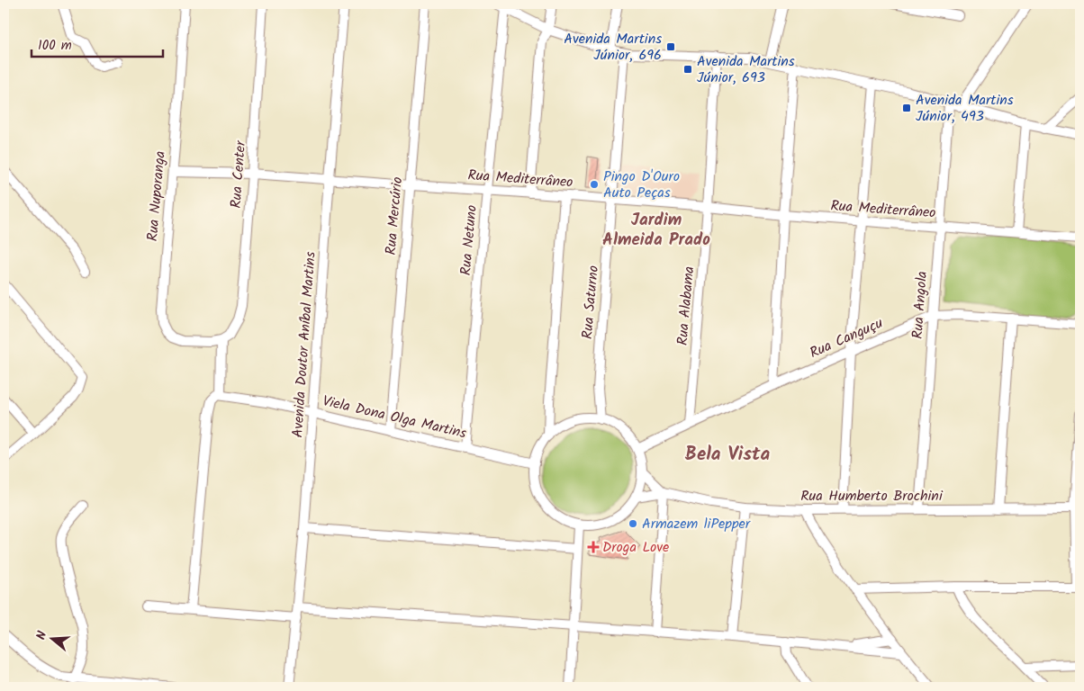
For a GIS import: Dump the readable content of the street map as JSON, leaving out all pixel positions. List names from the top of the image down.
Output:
{
  "streets": {
    "street": [
      "Rua Center",
      "Rua Mediterrâneo",
      "Rua Nuporanga",
      "Rua Mercúrio",
      "Rua Netuno",
      "Rua Saturno",
      "Rua Angola",
      "Rua Alabama",
      "Rua Canguçu",
      "Avenida Doutor Aníbal Martins",
      "Viela Dona Olga Martins",
      "Rua Humberto Brochini"
    ]
  },
  "crossings": [
    ["Rua Center", "Rua Mediterrâneo"],
    ["Rua Center", "Rua Nuporanga"],
    ["Rua Mediterrâneo", "Rua Nuporanga"],
    ["Rua Mediterrâneo", "Rua Mercúrio"],
    ["Rua Mediterrâneo", "Rua Netuno"],
    ["Rua Mediterrâneo", "Rua Saturno"],
    ["Rua Mediterrâneo", "Rua Angola"],
    ["Rua Mediterrâneo", "Rua Alabama"],
    ["Rua Mediterrâneo", "Avenida Doutor Aníbal Martins"],
    ["Rua Mercúrio", "Viela Dona Olga Martins"],
    ["Rua Netuno", "Viela Dona Olga Martins"],
    ["Rua Saturno", "Rua Canguçu"],
    ["Rua Saturno", "Viela Dona Olga Martins"],
    ["Rua Saturno", "Rua Humberto Brochini"],
    ["Rua Angola", "Rua Canguçu"],
    ["Rua Angola", "Rua Humberto Brochini"],
    ["Rua Alabama", "Rua Canguçu"],
    ["Rua Canguçu", "Viela Dona Olga Martins"],
    ["Rua Canguçu", "Rua Humberto Brochini"],
    ["Avenida Doutor Aníbal Martins", "Viela Dona Olga Martins"],
    ["Viela Dona Olga Martins", "Rua Humberto Brochini"]
  ],
  "districts": ["Jardim Almeida Prado", "Bela Vista"],
  "places": {
    "transit": ["Avenida Martins Júnior, 696", "Avenida Martins Júnior, 693", "Avenida Martins Júnior, 493"],
    "other": ["Pingo D'Ouro Auto Peças", "Armazem liPepper"],
    "health": ["Droga Love"]
  },
  "scale_bar": "100 m",
  "north": "left"
}
